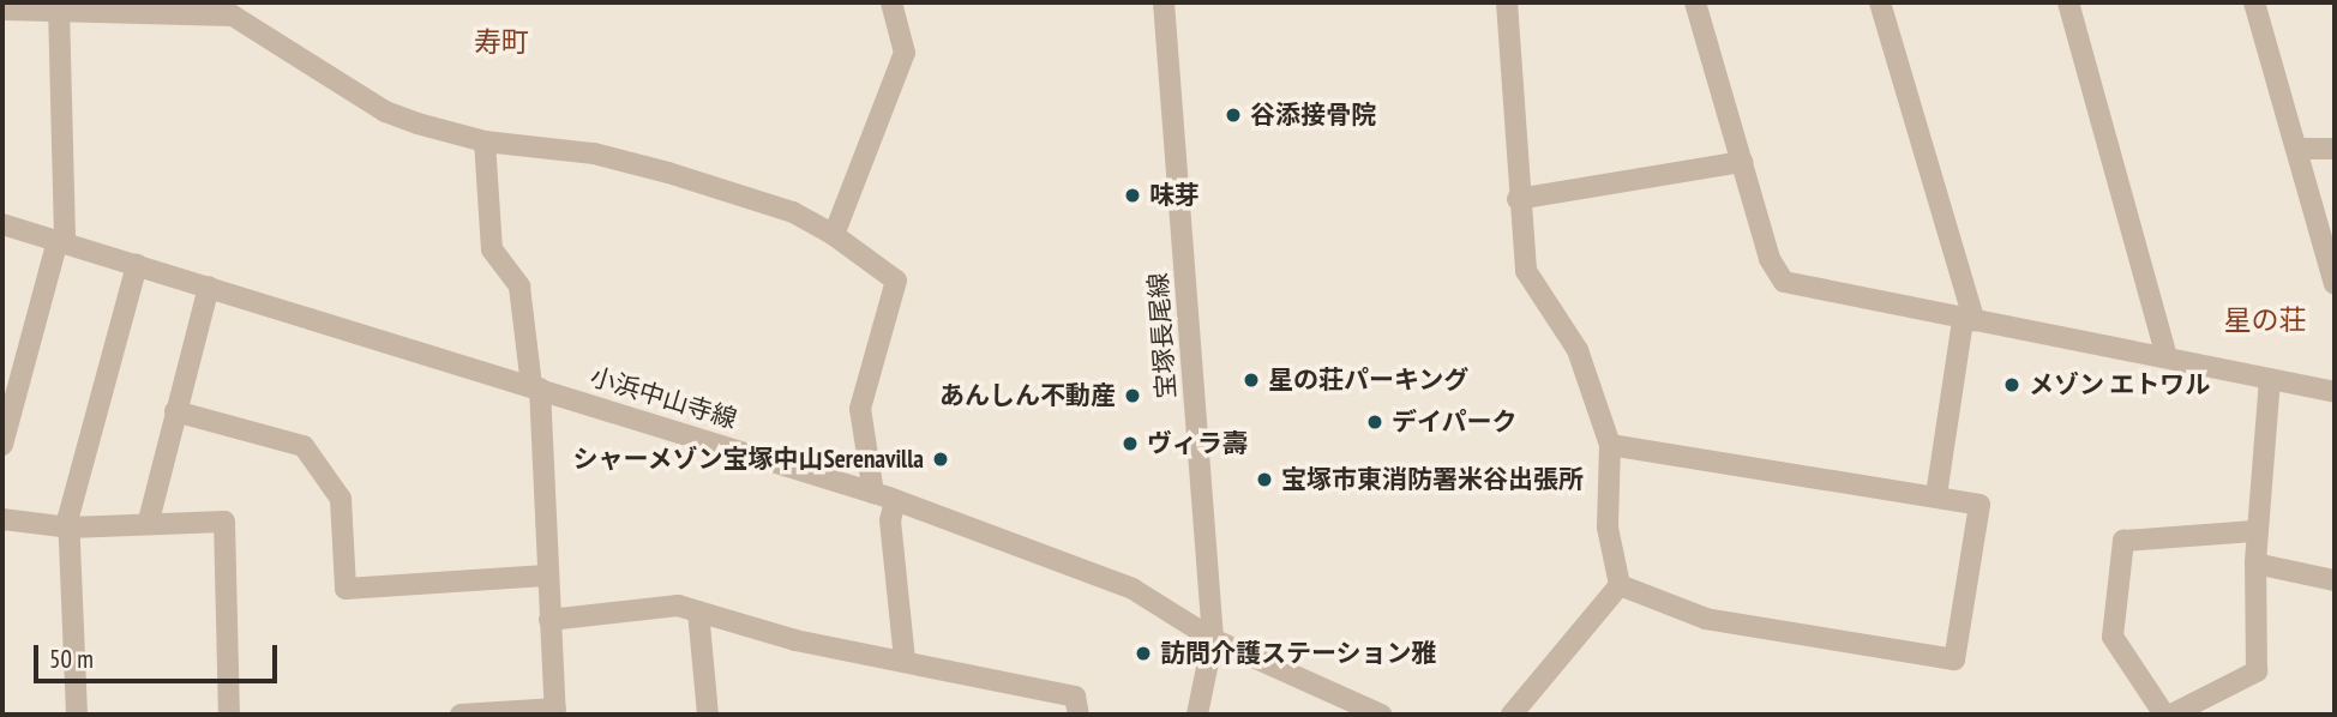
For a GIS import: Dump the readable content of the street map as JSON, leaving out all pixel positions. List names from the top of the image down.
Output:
{
  "streets": {
    "street": ["宝塚長尾線", "小浜中山寺線"]
  },
  "crossings": [
    ["宝塚長尾線", "小浜中山寺線"]
  ],
  "districts": ["寿町", "星の荘"],
  "places": [
    "谷添接骨院",
    "味芽",
    "星の荘パーキング",
    "メゾン エトワル",
    "あんしん不動産",
    "デイパーク",
    "ヴィラ壽",
    "シャーメゾン宝塚中山Serenavilla",
    "宝塚市東消防署米谷出張所",
    "訪問介護ステーション雅"
  ],
  "scale_bar": "50 m"
}
